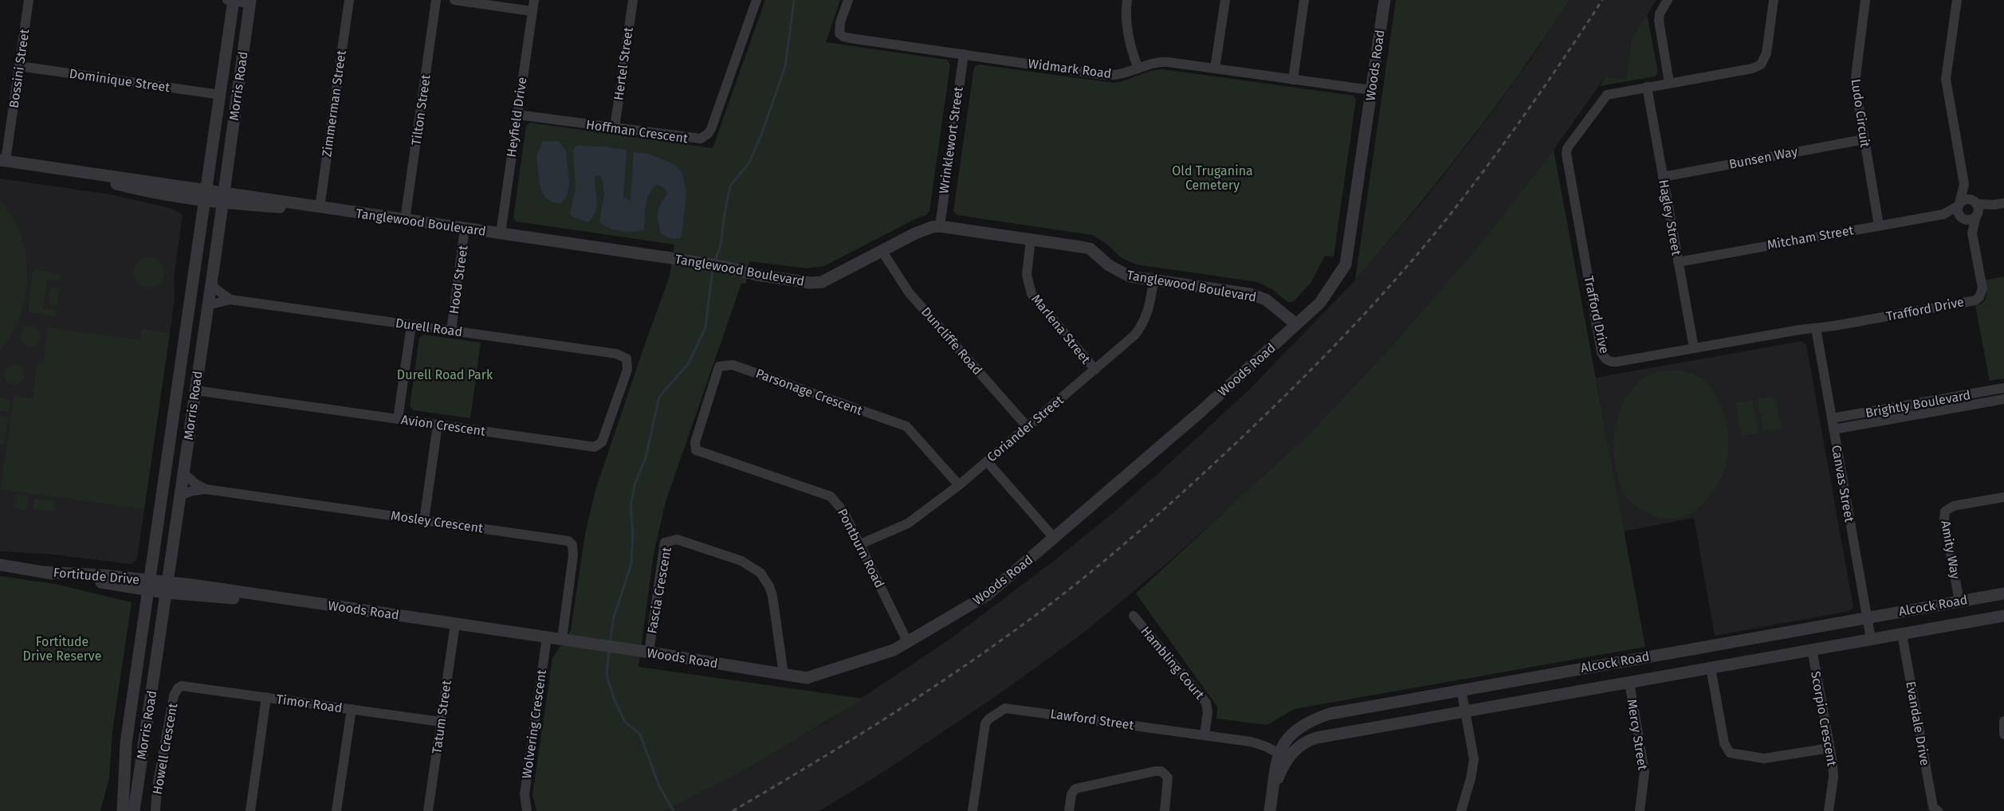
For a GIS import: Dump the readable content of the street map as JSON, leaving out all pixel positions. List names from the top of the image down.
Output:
{
  "streets": {
    "street": [
      "Hertel Street",
      "Woods Road",
      "Bossini Street",
      "Widmark Road",
      "Dominique Street",
      "Morris Road",
      "Zimmerman Street",
      "Tilton Street",
      "Ludo Circuit",
      "Heyfield Drive",
      "Hoffman Crescent",
      "Wrinklewort Street",
      "Bunsen Way",
      "Hagley Street",
      "Tanglewood Boulevard",
      "Mitcham Street",
      "Hood Street",
      "Trafford Drive",
      "Durell Road",
      "Marlena Street",
      "Duncliffe Road",
      "Parsonage Crescent",
      "Brightly Boulevard",
      "Avion Crescent",
      "Coriander Street",
      "Canvas Street",
      "Mosley Crescent",
      "Pontburn Road",
      "Amity Way",
      "Fortitude Drive",
      "Fascia Crescent",
      "Alcock Road",
      "Hambling Court",
      "Timor Road",
      "Tatum Street",
      "Scorpio Crescent",
      "Lawford Street",
      "Evandale Drive",
      "Wolvering Crescent",
      "Mercy Street",
      "Howell Crescent"
    ]
  },
  "crossings": [
    ["Hertel Street", "Hoffman Crescent"],
    ["Woods Road", "Widmark Road"],
    ["Woods Road", "Morris Road"],
    ["Woods Road", "Tanglewood Boulevard"],
    ["Woods Road", "Mosley Crescent"],
    ["Woods Road", "Pontburn Road"],
    ["Woods Road", "Fortitude Drive"],
    ["Woods Road", "Fascia Crescent"],
    ["Woods Road", "Tatum Street"],
    ["Woods Road", "Wolvering Crescent"],
    ["Bossini Street", "Dominique Street"],
    ["Bossini Street", "Tanglewood Boulevard"],
    ["Widmark Road", "Wrinklewort Street"],
    ["Dominique Street", "Morris Road"],
    ["Morris Road", "Tanglewood Boulevard"],
    ["Morris Road", "Durell Road"],
    ["Morris Road", "Avion Crescent"],
    ["Morris Road", "Mosley Crescent"],
    ["Morris Road", "Fortitude Drive"],
    ["Zimmerman Street", "Tanglewood Boulevard"],
    ["Tilton Street", "Tanglewood Boulevard"],
    ["Ludo Circuit", "Bunsen Way"],
    ["Ludo Circuit", "Mitcham Street"],
    ["Heyfield Drive", "Hoffman Crescent"],
    ["Heyfield Drive", "Tanglewood Boulevard"],
    ["Wrinklewort Street", "Tanglewood Boulevard"],
    ["Bunsen Way", "Hagley Street"],
    ["Hagley Street", "Mitcham Street"],
    ["Hagley Street", "Trafford Drive"],
    ["Tanglewood Boulevard", "Hood Street"],
    ["Tanglewood Boulevard", "Marlena Street"],
    ["Tanglewood Boulevard", "Duncliffe Road"],
    ["Tanglewood Boulevard", "Coriander Street"],
    ["Hood Street", "Durell Road"],
    ["Trafford Drive", "Canvas Street"],
    ["Durell Road", "Avion Crescent"],
    ["Marlena Street", "Coriander Street"],
    ["Duncliffe Road", "Coriander Street"],
    ["Parsonage Crescent", "Coriander Street"],
    ["Parsonage Crescent", "Pontburn Road"],
    ["Brightly Boulevard", "Canvas Street"],
    ["Coriander Street", "Pontburn Road"],
    ["Canvas Street", "Alcock Road"],
    ["Amity Way", "Alcock Road"],
    ["Alcock Road", "Scorpio Crescent"],
    ["Alcock Road", "Lawford Street"],
    ["Alcock Road", "Evandale Drive"],
    ["Alcock Road", "Mercy Street"],
    ["Hambling Court", "Lawford Street"],
    ["Timor Road", "Tatum Street"],
    ["Timor Road", "Howell Crescent"]
  ],
  "parks": ["Old Truganina Cemetery", "Durell Road Park", "Fortitude Drive Reserve"]
}
